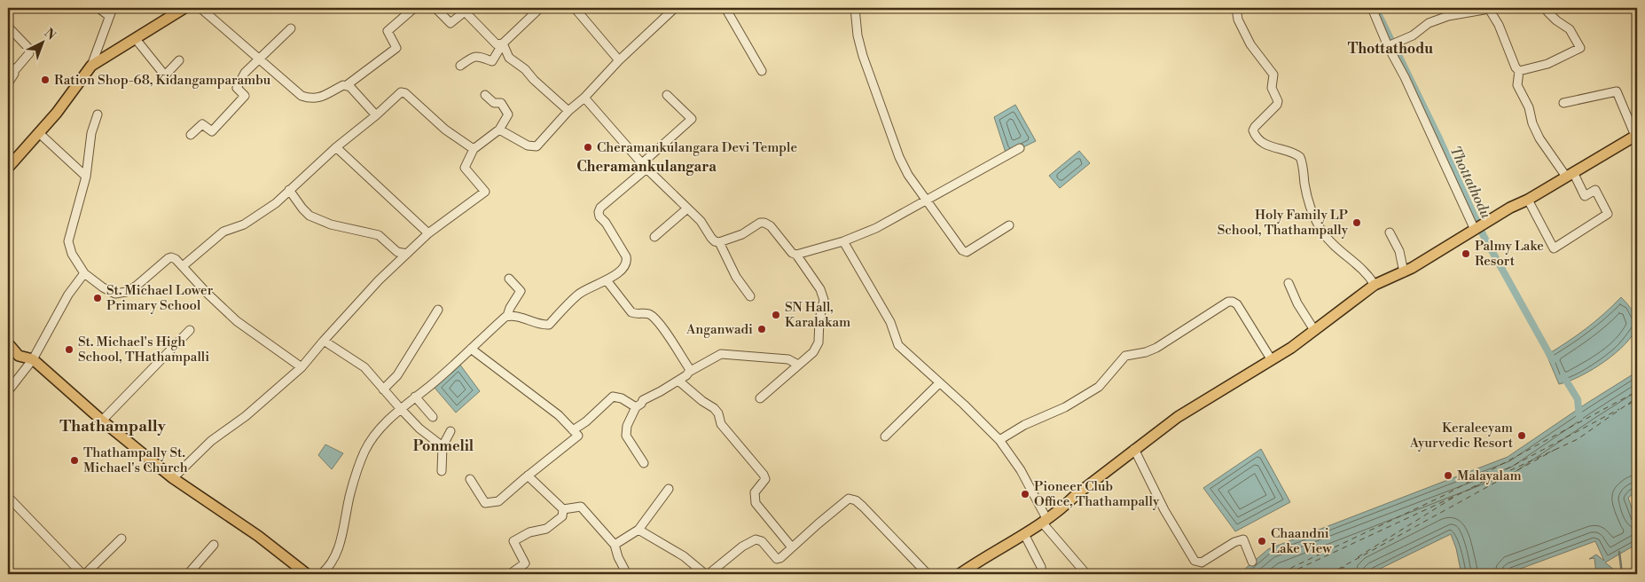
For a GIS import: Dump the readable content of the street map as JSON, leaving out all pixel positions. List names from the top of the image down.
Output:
{
  "districts": [
    "Thottathodu",
    "Cheramankulangara",
    "Thathampally",
    "Ponmelil"
  ],
  "water": ["Thottathodu"],
  "places": [
    "Ration Shop-68, Kidangamparambu",
    "Cheramankulangara Devi Temple",
    "Holy Family LP School, Thathampally",
    "Palmy Lake Resort",
    "St. Michael Lower Primary School",
    "SN Hall, Karalakam",
    "Anganwadi",
    "St. Michael's High School, THathampalli",
    "Keraleeyam Ayurvedic Resort",
    "Thathampally St. Michael's Church",
    "Malayalam",
    "Pioneer Club Office, Thathampally",
    "Chaandni Lake View"
  ],
  "north": "top right"
}
